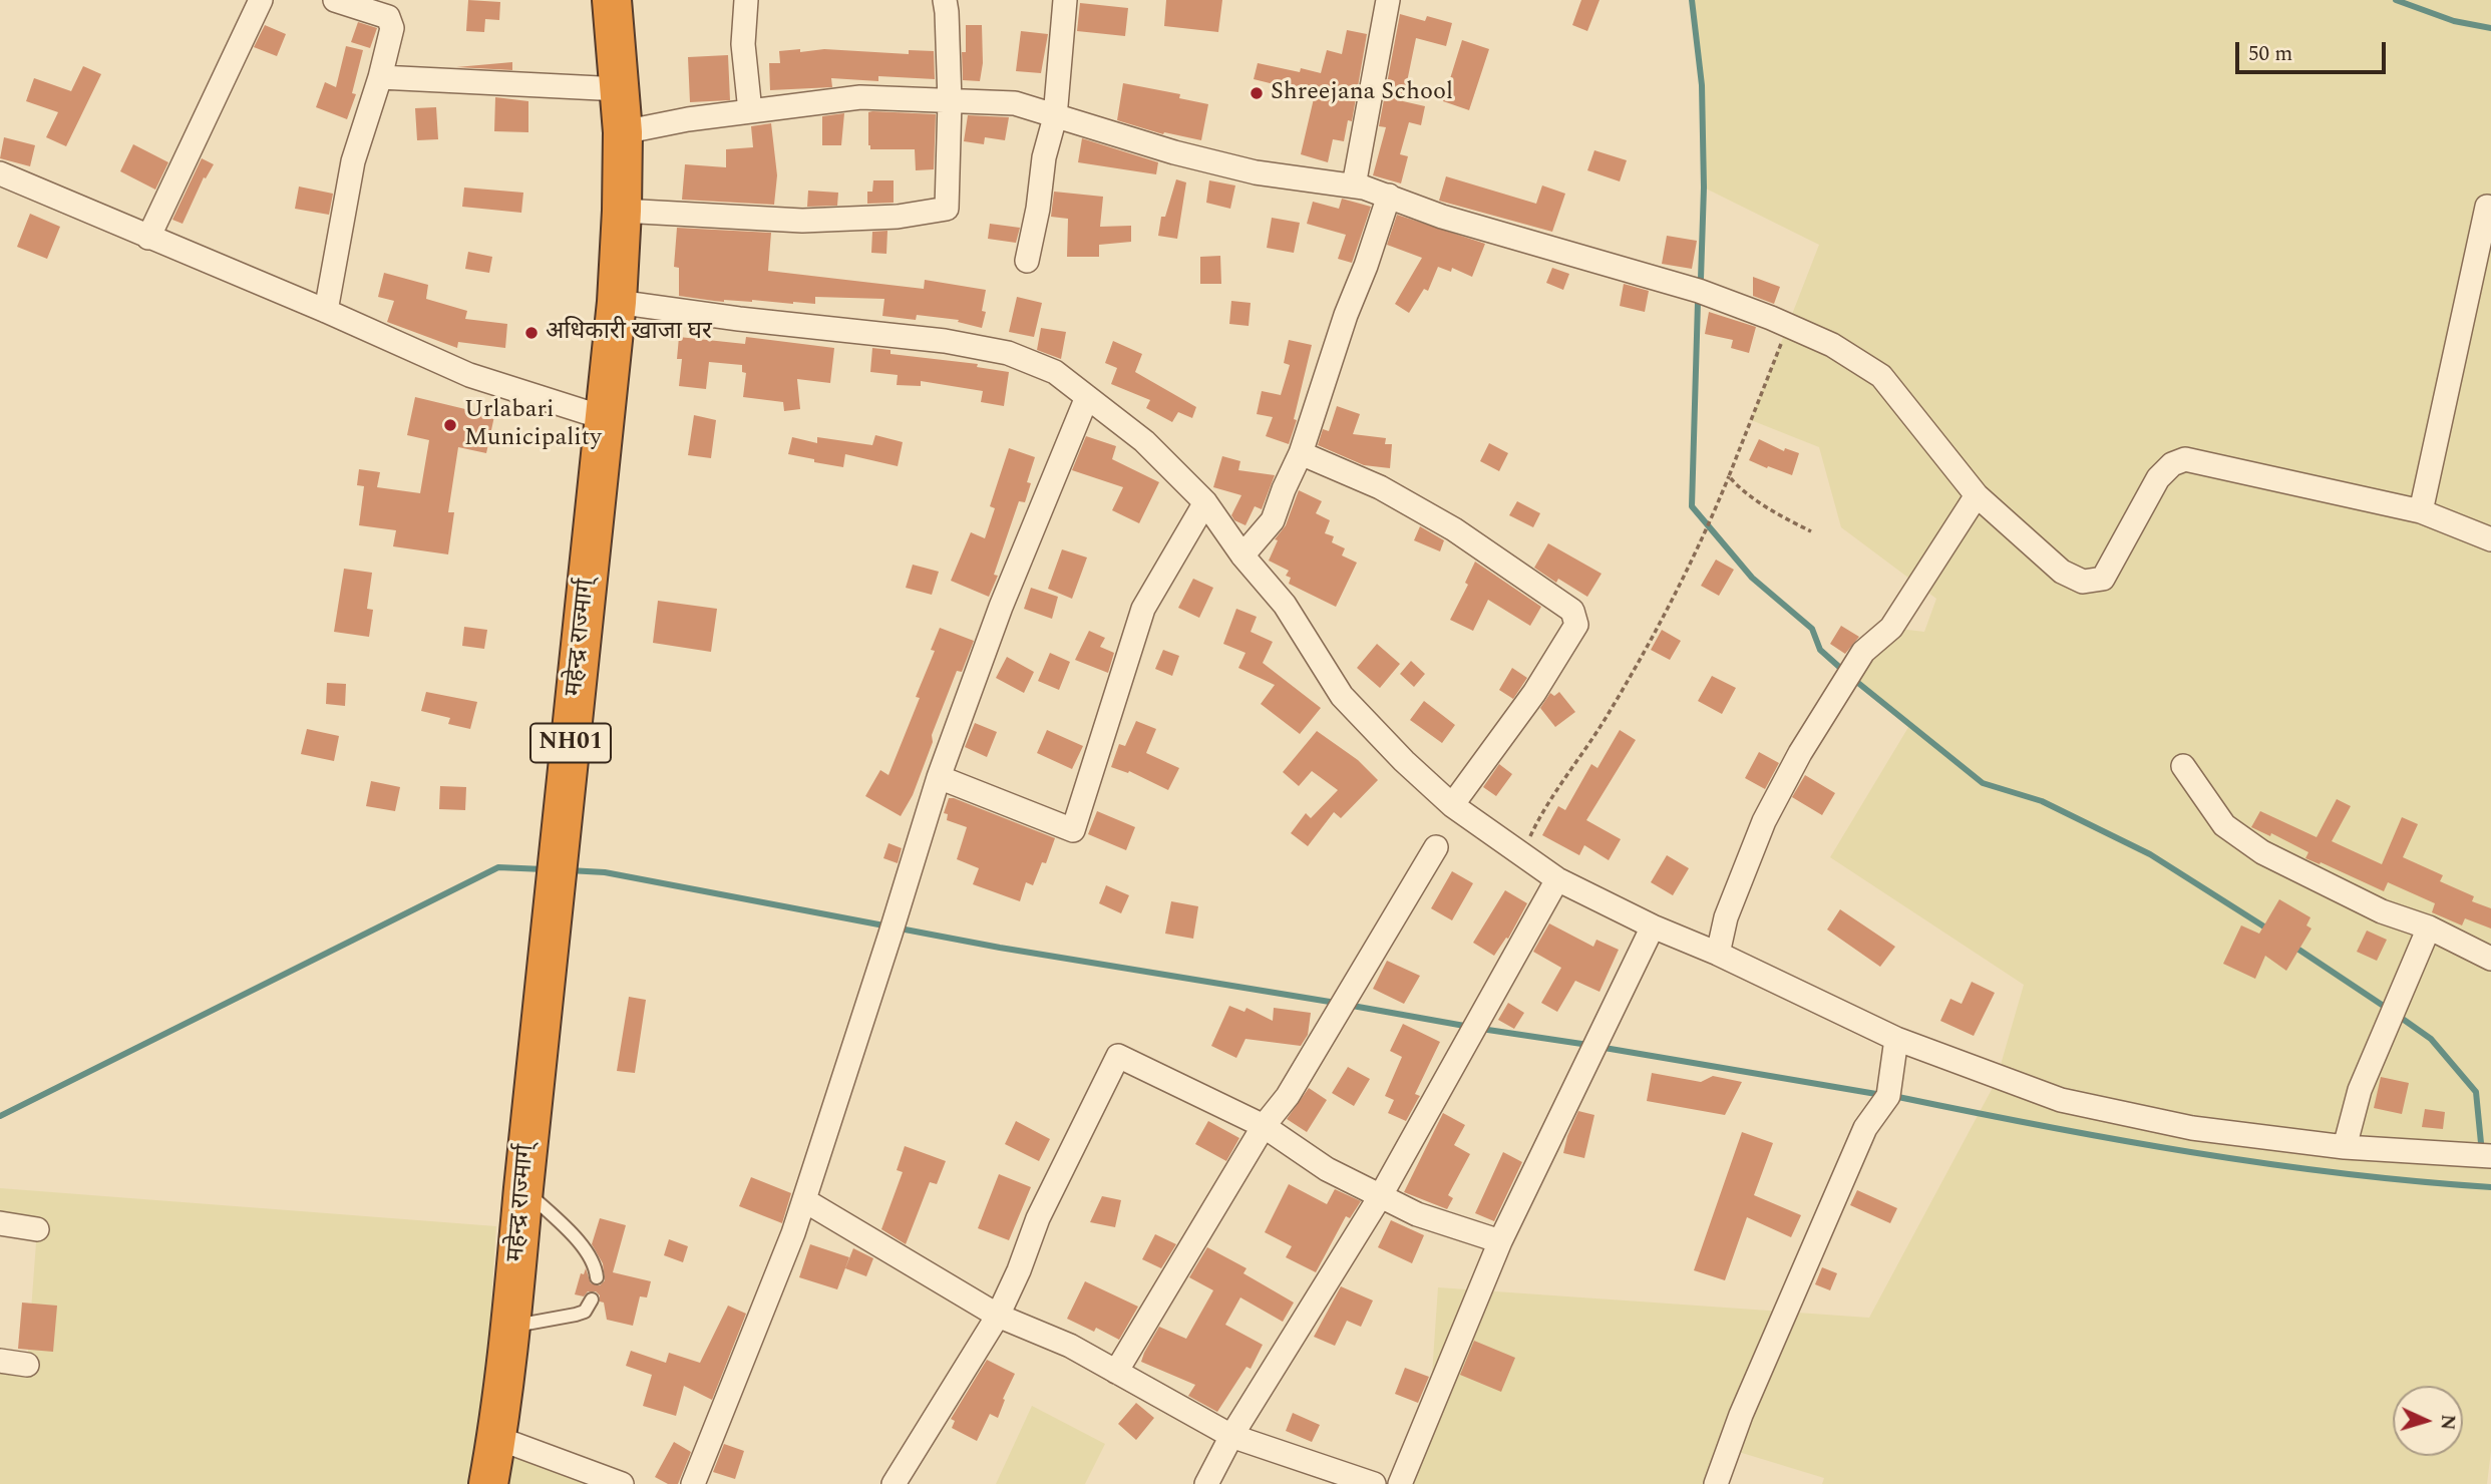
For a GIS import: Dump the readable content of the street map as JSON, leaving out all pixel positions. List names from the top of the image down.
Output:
{
  "streets": {
    "highway": ["महेन्द्र राज्मार्ग्", "NH01"]
  },
  "places": ["Shreejana School", "अधिकारी खाजा घर", "Urlabari Municipality"],
  "scale_bar": "50 m",
  "north": "right"
}
